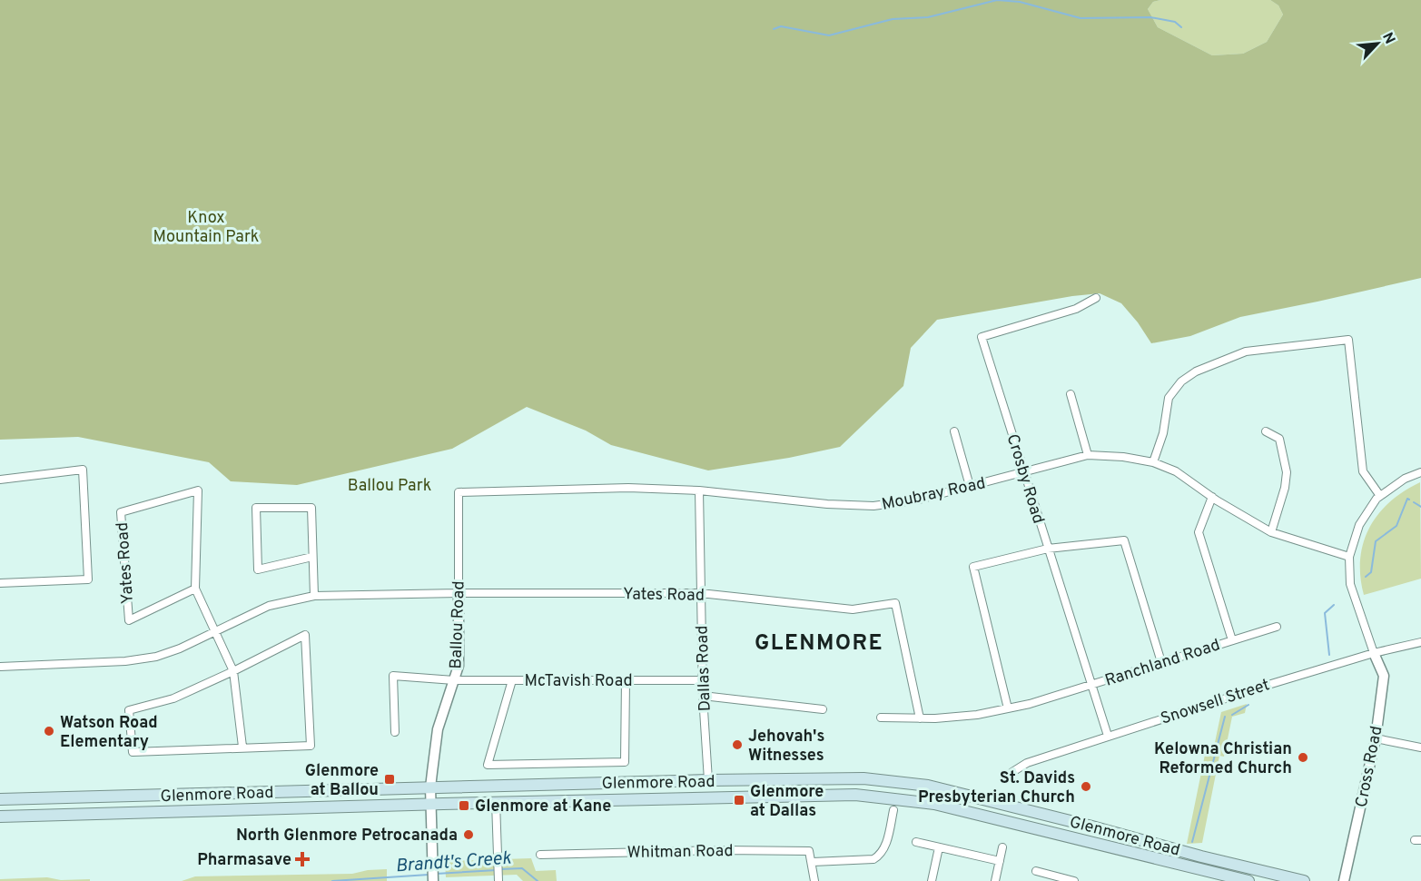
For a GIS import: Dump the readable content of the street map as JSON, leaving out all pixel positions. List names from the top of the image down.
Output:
{
  "streets": {
    "main road": ["Glenmore Road"],
    "street": [
      "Crosby Road",
      "Moubray Road",
      "Yates Road",
      "Ballou Road",
      "Ranchland Road",
      "Dallas Road",
      "McTavish Road",
      "Snowsell Street",
      "Cross Road",
      "Whitman Road"
    ]
  },
  "crossings": [
    ["Crosby Road", "Moubray Road"],
    ["Crosby Road", "Ranchland Road"],
    ["Crosby Road", "Snowsell Street"],
    ["Moubray Road", "Ballou Road"],
    ["Moubray Road", "Dallas Road"],
    ["Yates Road", "Ballou Road"],
    ["Yates Road", "Dallas Road"],
    ["Ballou Road", "McTavish Road"],
    ["Ballou Road", "Glenmore Road"],
    ["Dallas Road", "McTavish Road"],
    ["Dallas Road", "Glenmore Road"],
    ["Snowsell Street", "Cross Road"]
  ],
  "districts": ["GLENMORE"],
  "water": ["Brandt's Creek"],
  "parks": ["Knox Mountain Park", "Ballou Park"],
  "places": {
    "other": [
      "Watson Road Elementary",
      "Jehovah's Witnesses",
      "Kelowna Christian Reformed Church",
      "St. Davids Presbyterian Church",
      "North Glenmore Petrocanada"
    ],
    "transit": ["Glenmore at Ballou", "Glenmore at Dallas", "Glenmore at Kane"],
    "health": ["Pharmasave"]
  },
  "north": "top right"
}
